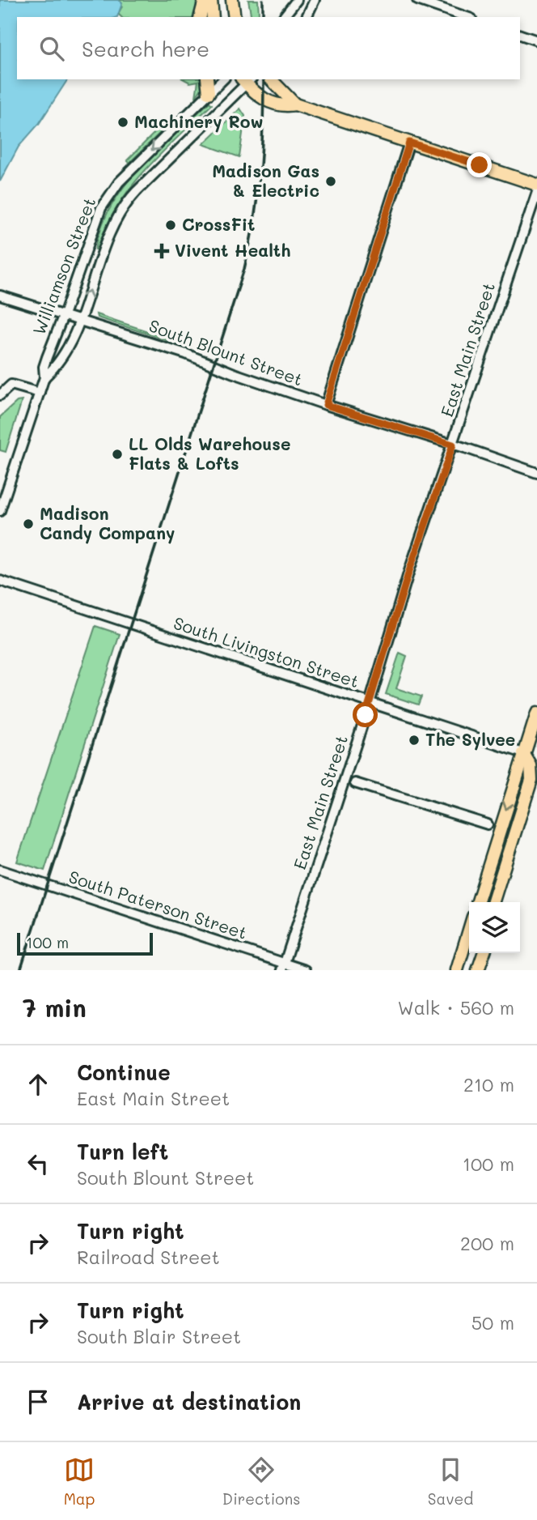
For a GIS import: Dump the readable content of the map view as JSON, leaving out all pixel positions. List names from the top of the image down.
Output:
{
  "streets": {
    "street": [
      "Williamson Street",
      "East Main Street",
      "South Blount Street",
      "South Livingston Street",
      "South Paterson Street"
    ]
  },
  "crossings": [
    ["Williamson Street", "South Blount Street"],
    ["East Main Street", "South Blount Street"],
    ["East Main Street", "South Livingston Street"],
    ["East Main Street", "South Paterson Street"]
  ],
  "places": {
    "other": [
      "Machinery Row",
      "Madison Gas & Electric",
      "CrossFit",
      "LL Olds Warehouse Flats & Lofts",
      "Madison Candy Company",
      "The Sylvee"
    ],
    "health": ["Vivent Health"]
  },
  "scale_bar": "100 m",
  "page": {
    "search": "Search here",
    "scale": "100 m",
    "heading": ["7 min", "Walk · 560 m"],
    "list": [
      ["Continue", "East Main Street", "210 m"],
      ["Turn left", "South Blount Street", "100 m"],
      ["Turn right", "Railroad Street", "200 m"],
      ["Turn right", "South Blair Street", "50 m"],
      "Arrive at destination"
    ],
    "nav": ["Map", "Directions", "Saved"]
  }
}
